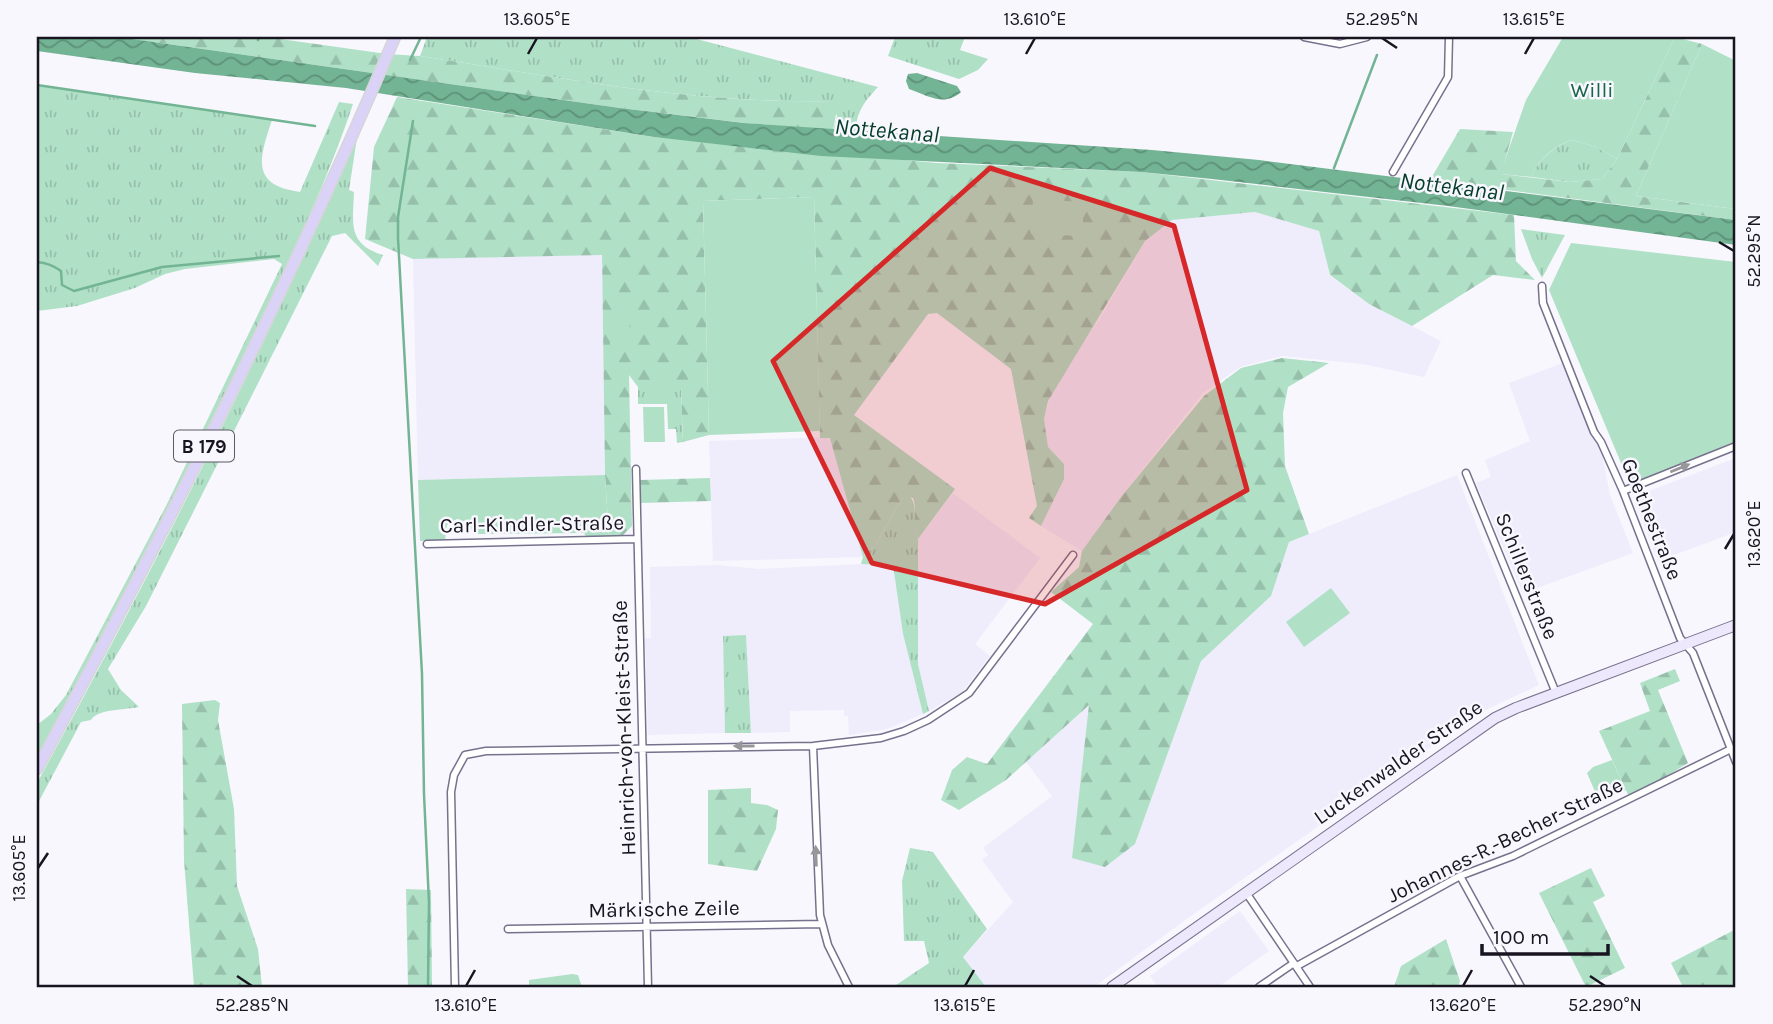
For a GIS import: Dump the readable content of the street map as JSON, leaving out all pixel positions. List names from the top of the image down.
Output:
{
  "streets": {
    "main road": ["B 179", "Luckenwalder Straße"],
    "street": [
      "Goethestraße",
      "Carl-Kindler-Straße",
      "Schillerstraße",
      "Heinrich-von-Kleist-Straße",
      "Johannes-R.-Becher-Straße",
      "Märkische Zeile"
    ]
  },
  "crossings": [
    ["Goethestraße", "Luckenwalder Straße"],
    ["Goethestraße", "Johannes-R.-Becher-Straße"],
    ["Carl-Kindler-Straße", "Heinrich-von-Kleist-Straße"],
    ["Schillerstraße", "Luckenwalder Straße"],
    ["Heinrich-von-Kleist-Straße", "Märkische Zeile"]
  ],
  "water": ["Nottekanal"],
  "parks": ["Willi"],
  "scale_bar": "100 m",
  "coordinates": [
    "13.605°E",
    "13.610°E",
    "52.295°N",
    "13.615°E",
    "13.620°E",
    "52.285°N",
    "52.290°N"
  ]
}
